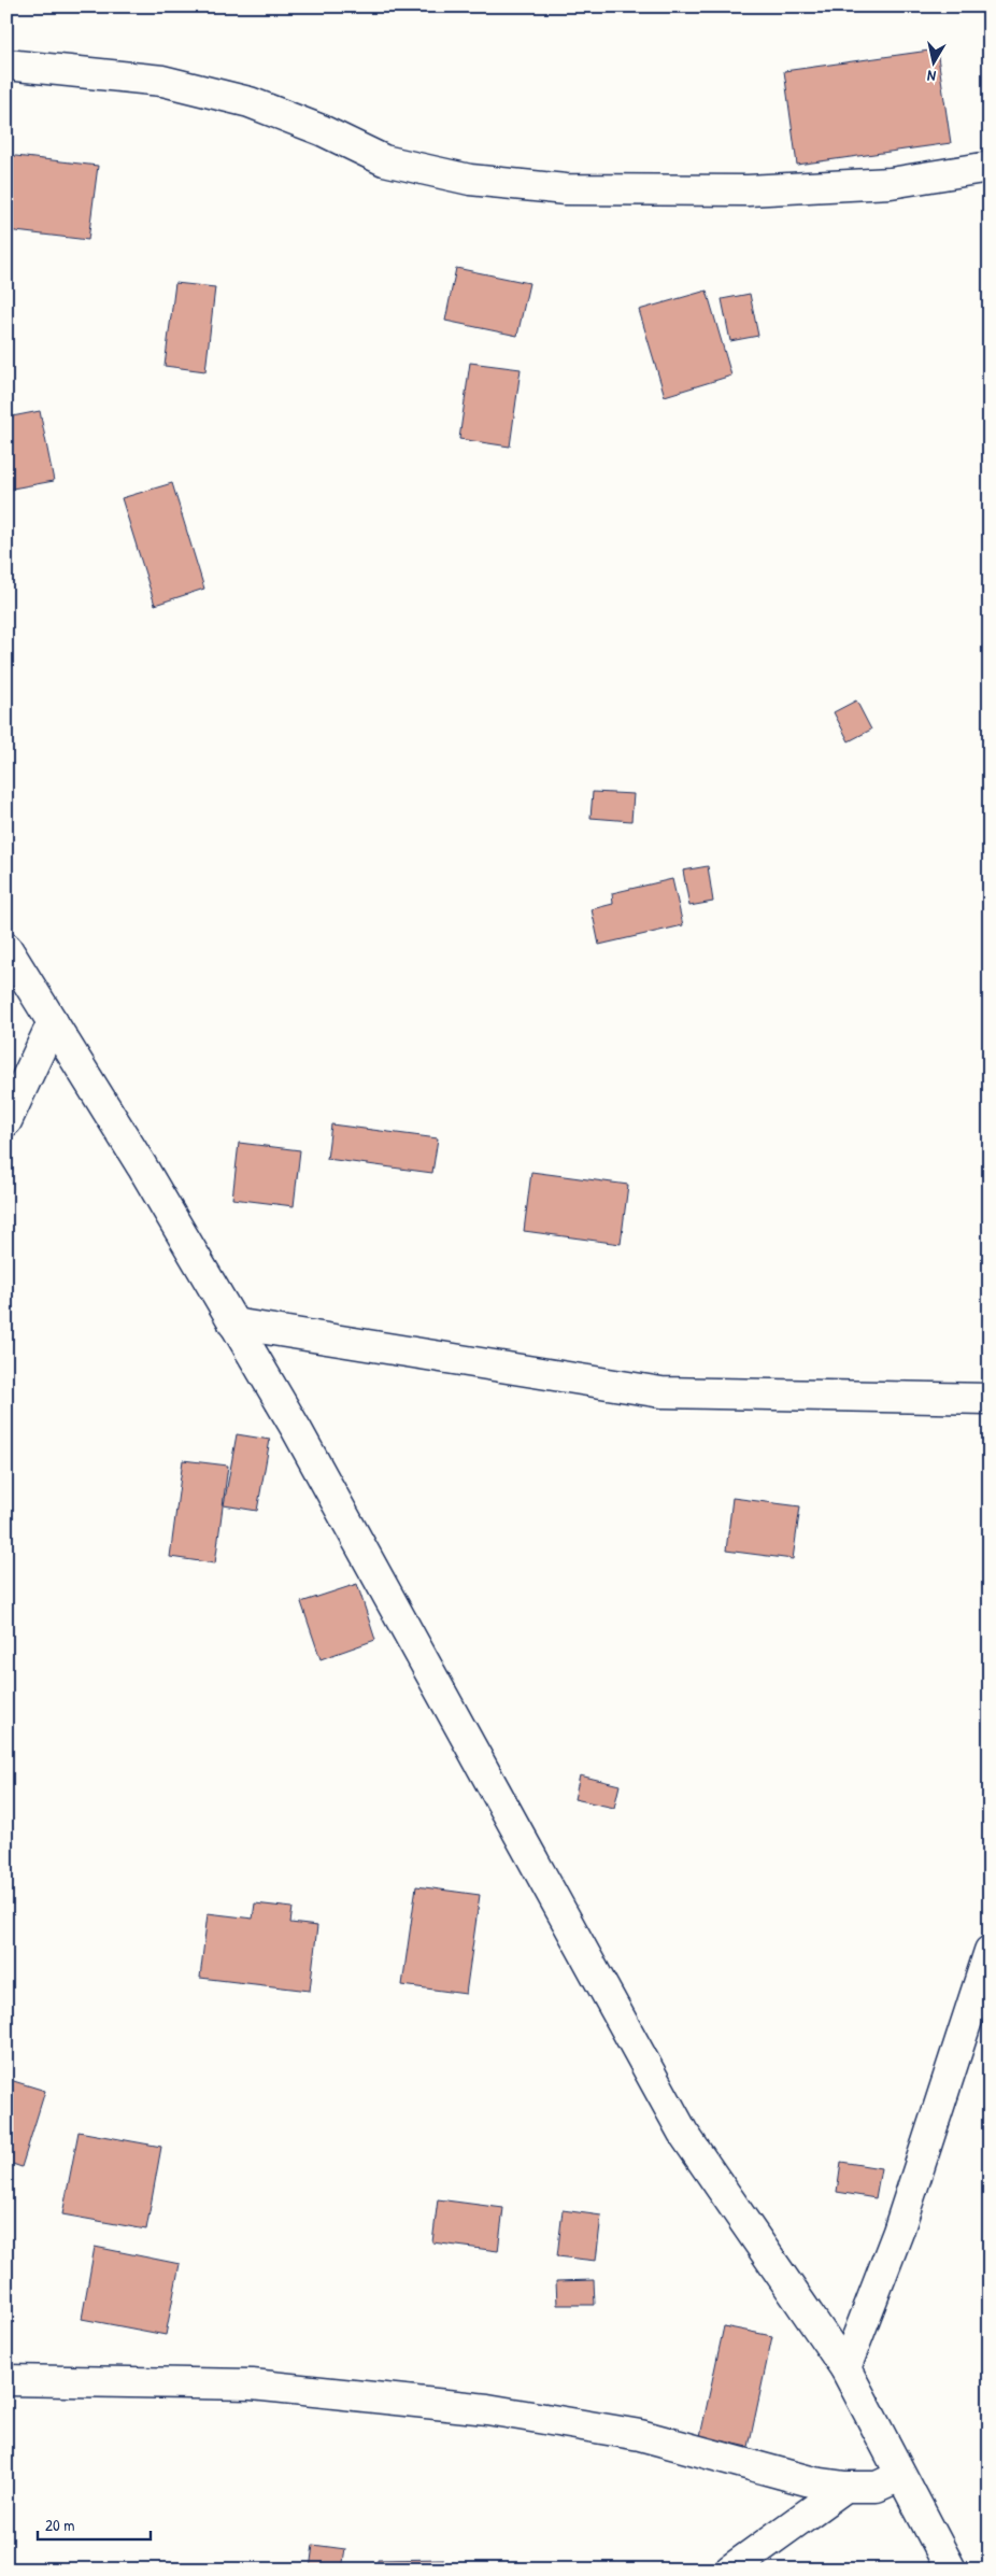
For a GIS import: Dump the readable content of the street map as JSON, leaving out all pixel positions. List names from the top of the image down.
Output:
{
  "scale_bar": "20 m",
  "north": "bottom"
}
